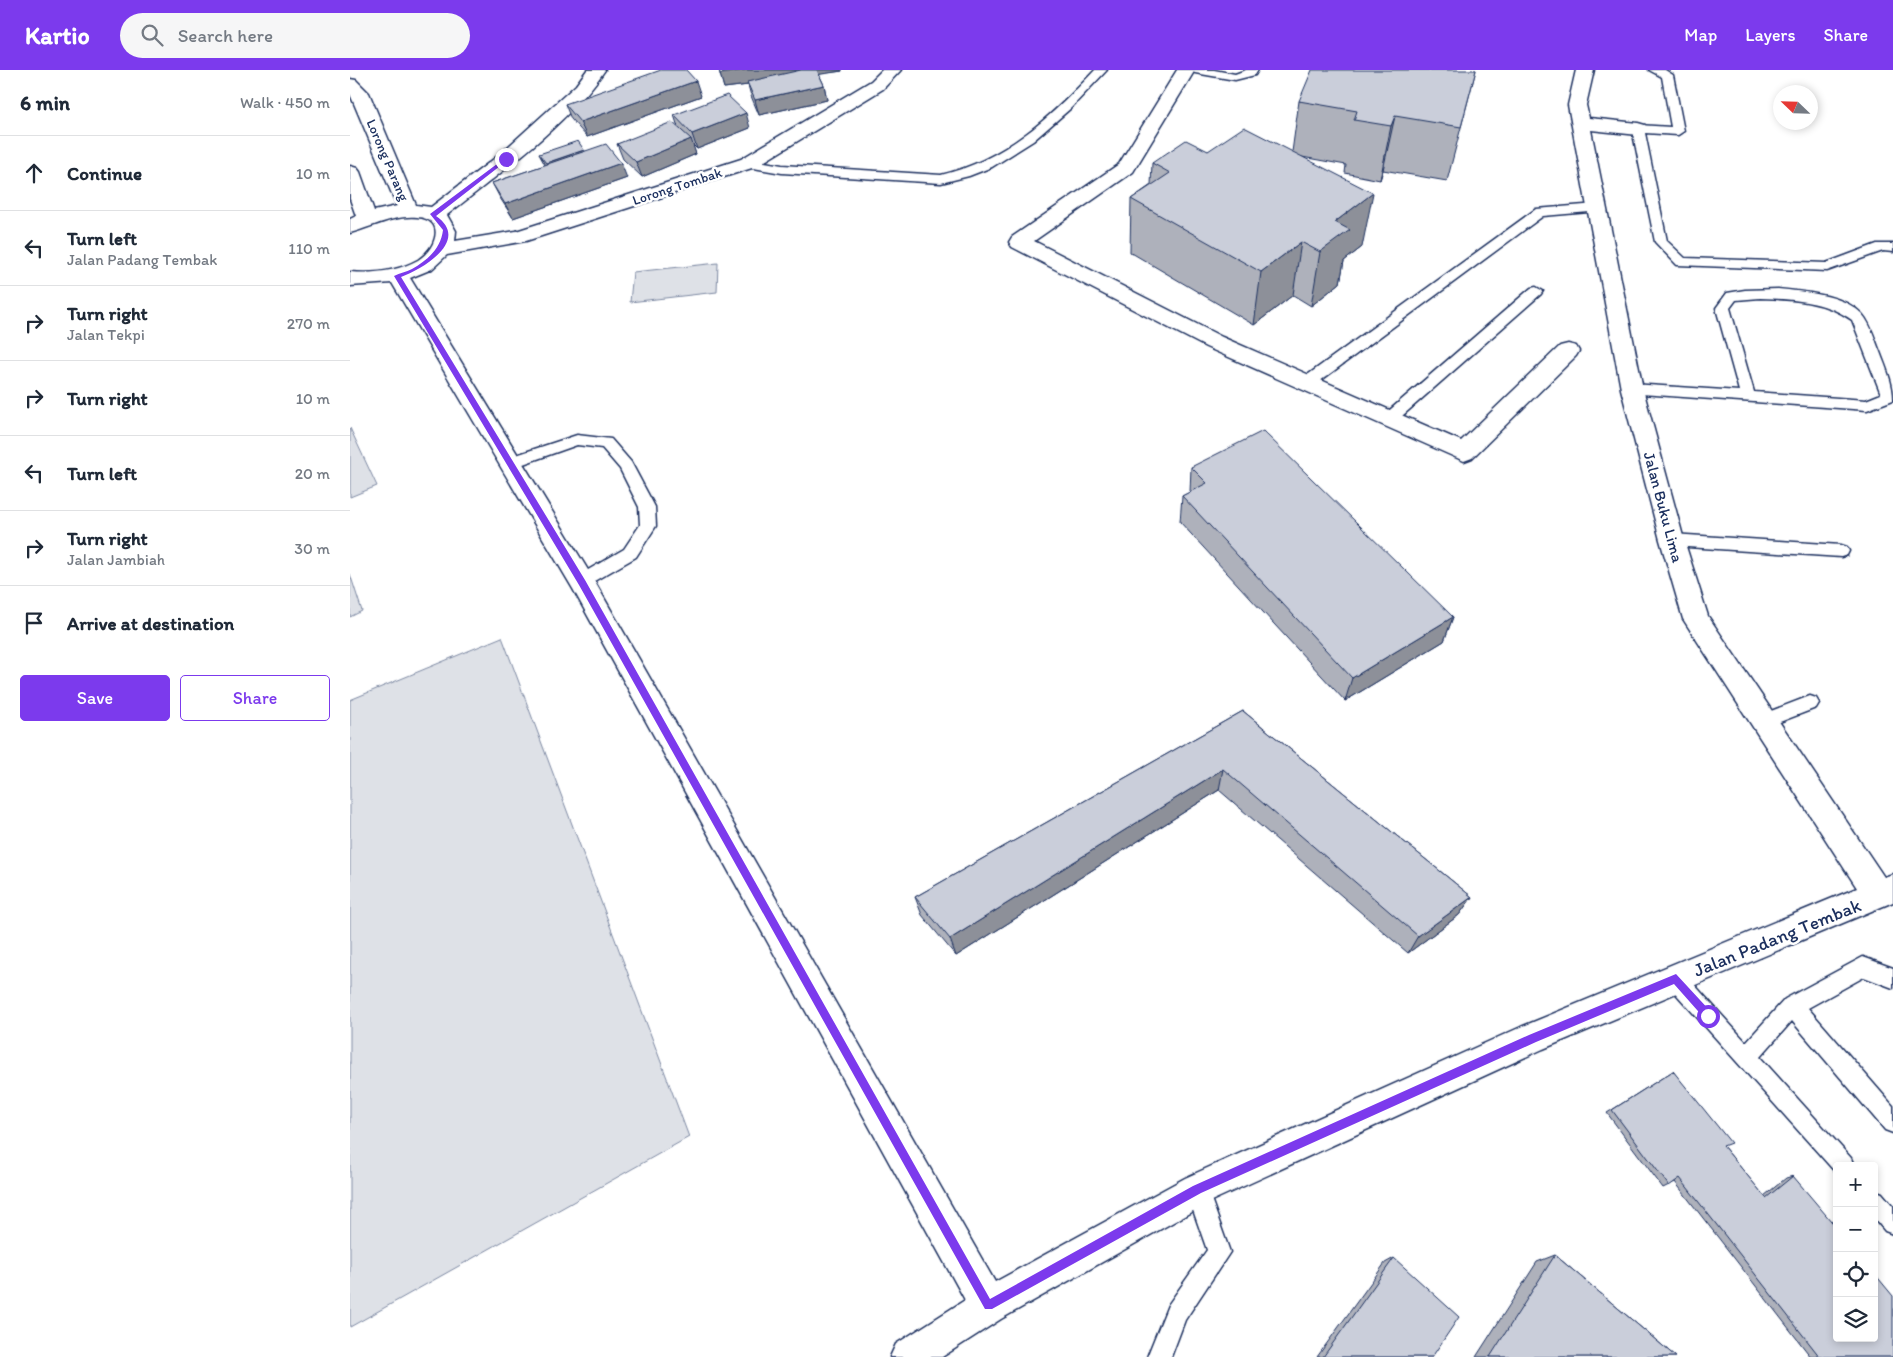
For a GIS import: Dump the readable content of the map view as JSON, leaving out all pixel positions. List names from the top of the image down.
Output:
{
  "streets": {
    "street": [
      "Lorong Parang",
      "Lorong Tombak",
      "Jalan Buku Lima",
      "Jalan Padang Tembak"
    ]
  },
  "crossings": [
    ["Jalan Buku Lima", "Jalan Padang Tembak"]
  ],
  "north": "top left",
  "page": {
    "header": "Kartio",
    "search": "Search here",
    "nav": ["Map", "Layers", "Share"],
    "heading": ["6 min", "Walk · 450 m"],
    "list": [
      ["Continue", "10 m"],
      ["Turn left", "Jalan Padang Tembak", "110 m"],
      ["Turn right", "Jalan Tekpi", "270 m"],
      ["Turn right", "10 m"],
      ["Turn left", "20 m"],
      ["Turn right", "Jalan Jambiah", "30 m"],
      "Arrive at destination"
    ],
    "buttons": ["Save", "Share"],
    "map_buttons": ["+", "−"]
  }
}
